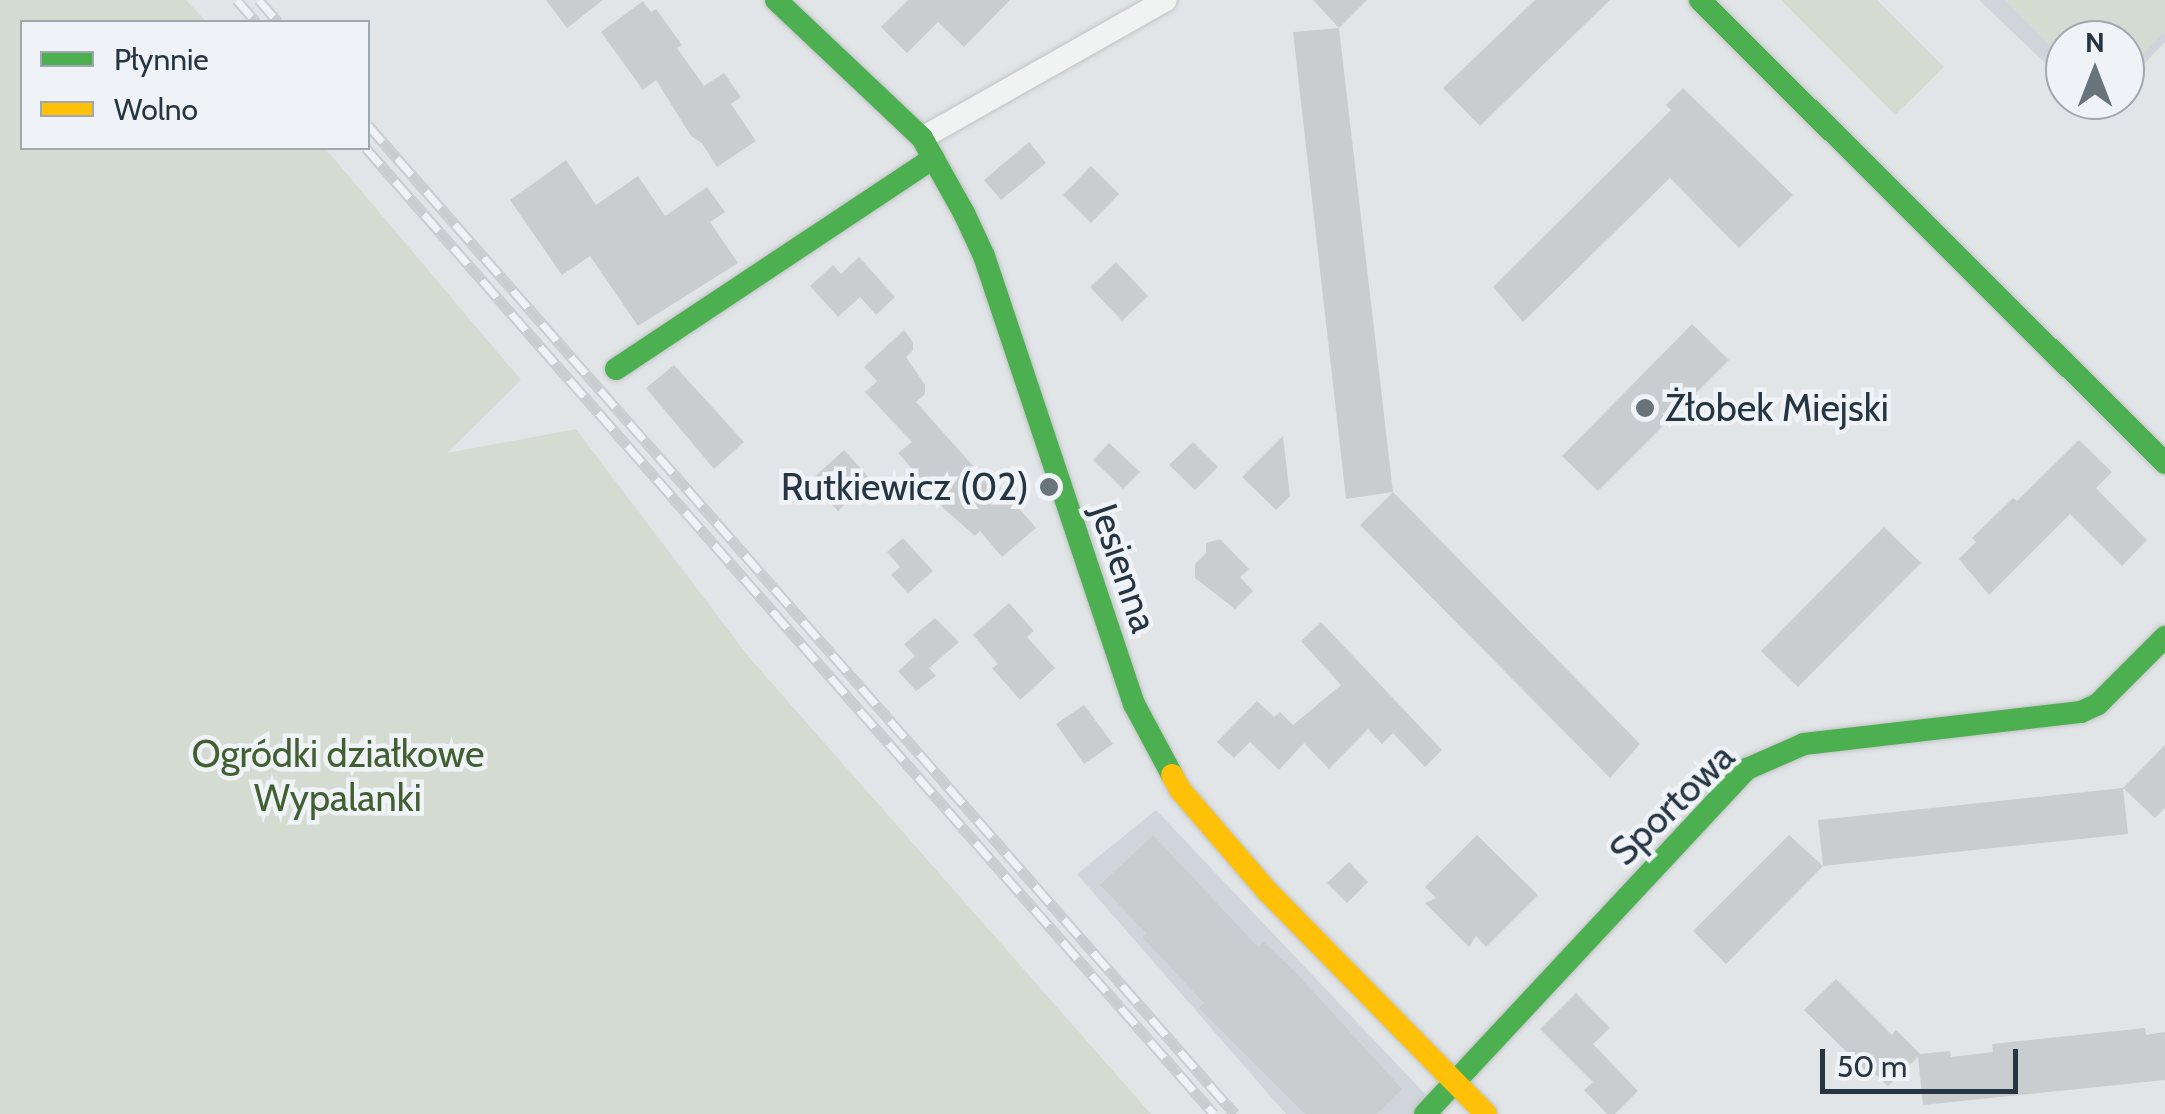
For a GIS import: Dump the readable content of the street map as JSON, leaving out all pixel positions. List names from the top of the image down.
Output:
{
  "streets": {
    "street": ["Jesienna", "Sportowa"]
  },
  "crossings": [
    ["Jesienna", "Sportowa"]
  ],
  "parks": ["Ogródki działkowe Wypalanki"],
  "places": ["Żłobek Miejski", "Rutkiewicz (02)"],
  "legend": ["Płynnie", "Wolno"],
  "scale_bar": "50 m",
  "north": "top"
}
